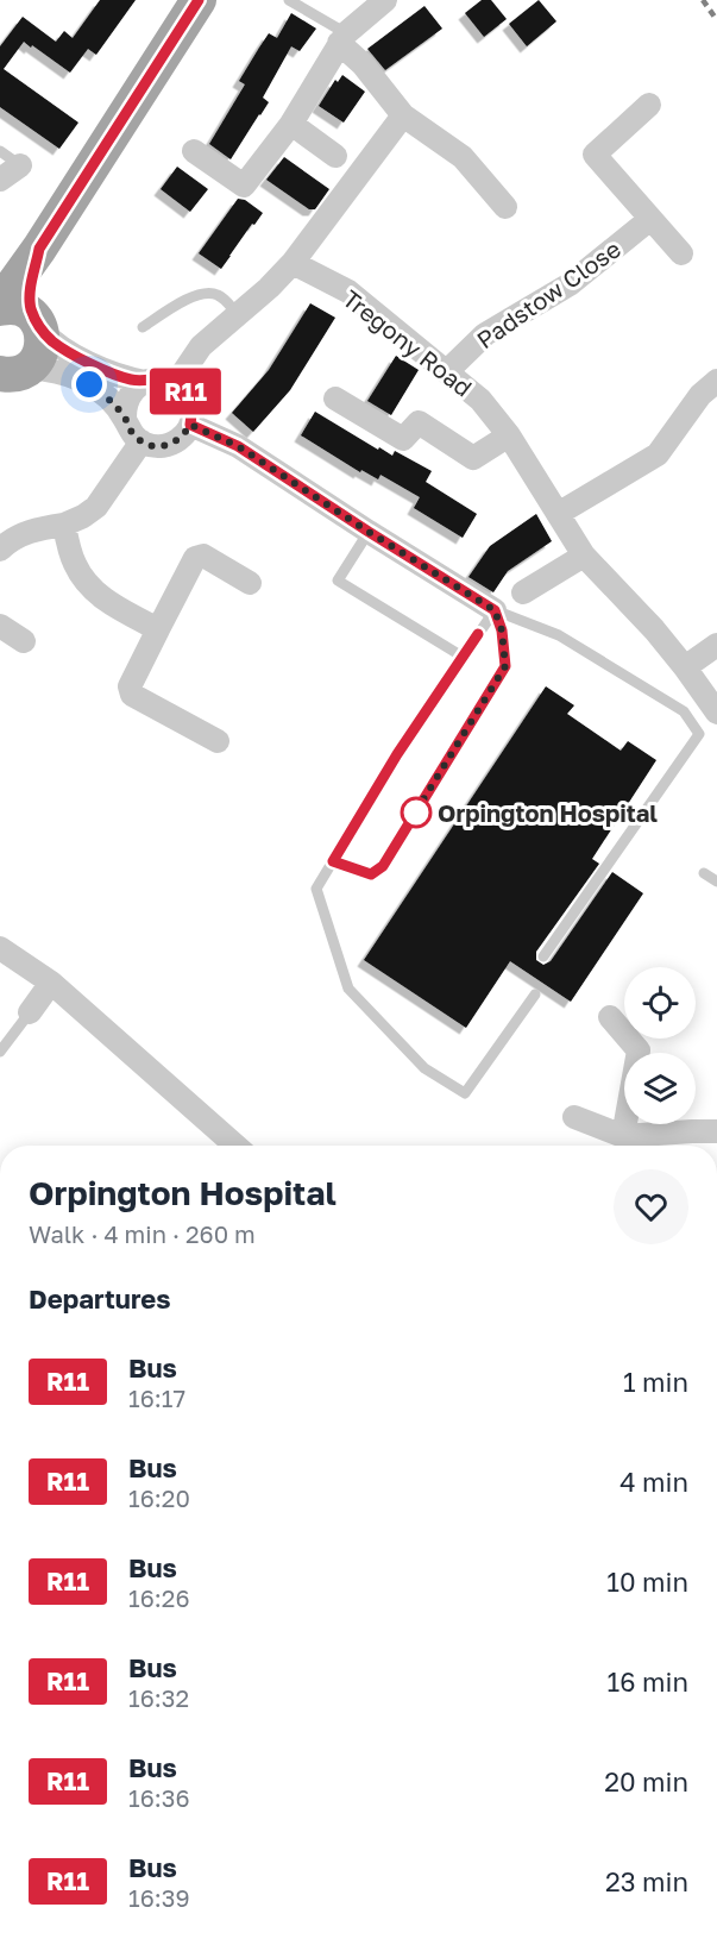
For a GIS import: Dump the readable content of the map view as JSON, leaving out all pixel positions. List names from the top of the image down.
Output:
{
  "streets": {
    "street": ["Padstow Close", "Tregony Road"]
  },
  "crossings": [
    ["Padstow Close", "Tregony Road"]
  ],
  "places": ["Orpington Hospital"],
  "lines": ["bus line R11"],
  "page": {
    "on_map": "R11",
    "heading": [
      ["Orpington Hospital", "Walk · 4 min · 260 m"],
      "Departures"
    ],
    "list": [
      {
        "mark": "R11",
        "name": "Bus",
        "note": "16:17",
        "value": "1 min"
      },
      {
        "mark": "R11",
        "name": "Bus",
        "note": "16:20",
        "value": "4 min"
      },
      {
        "mark": "R11",
        "name": "Bus",
        "note": "16:26",
        "value": "10 min"
      },
      {
        "mark": "R11",
        "name": "Bus",
        "note": "16:32",
        "value": "16 min"
      },
      {
        "mark": "R11",
        "name": "Bus",
        "note": "16:36",
        "value": "20 min"
      },
      {
        "mark": "R11",
        "name": "Bus",
        "note": "16:39",
        "value": "23 min"
      }
    ]
  }
}
